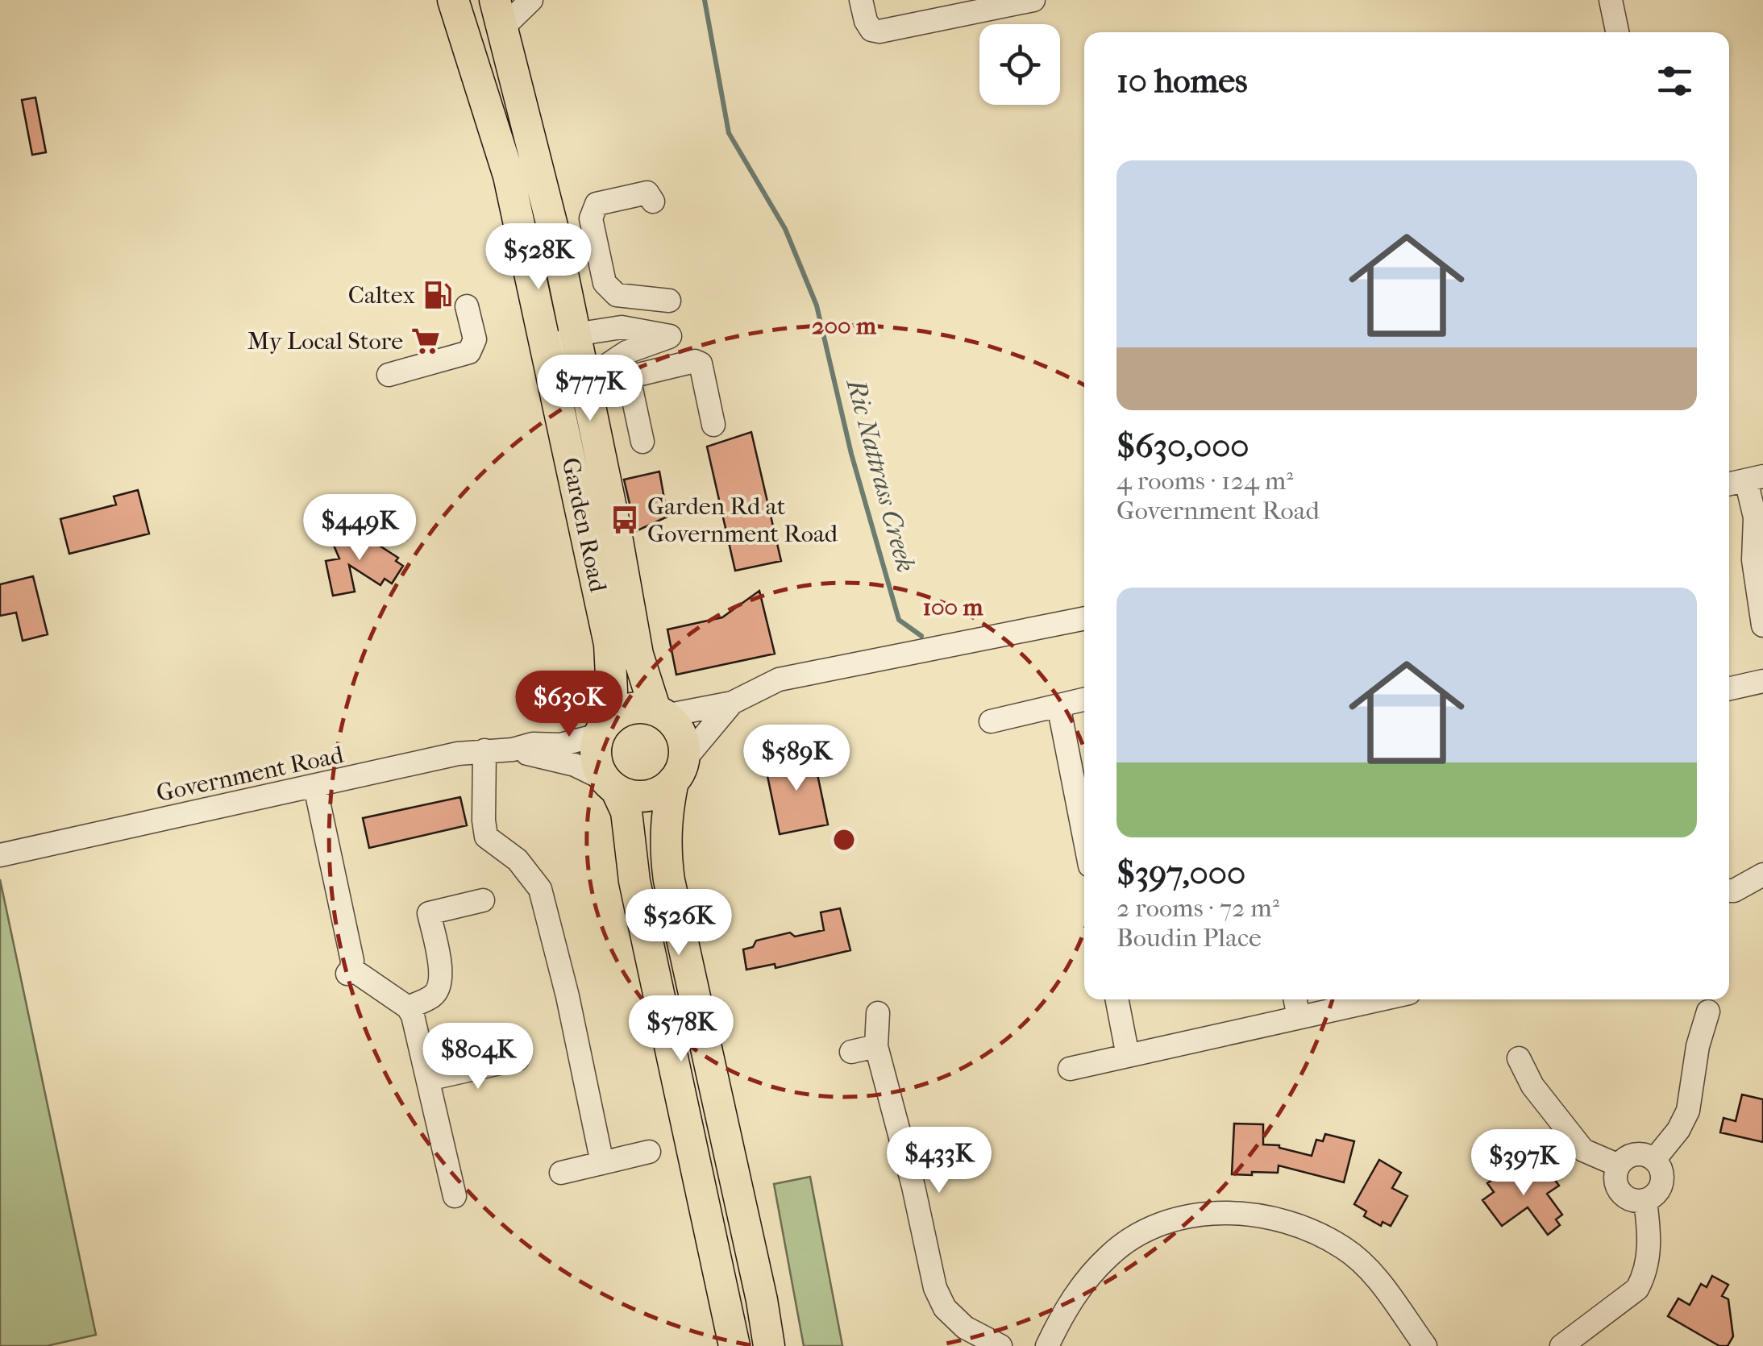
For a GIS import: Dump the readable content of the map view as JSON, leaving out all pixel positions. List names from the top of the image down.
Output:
{
  "streets": {
    "main road": ["Garden Road"],
    "street": ["Government Road"]
  },
  "crossings": [
    ["Garden Road", "Government Road"]
  ],
  "water": ["Ric Nattrass Creek"],
  "places": {
    "fuel station": ["Caltex"],
    "supermarket": ["My Local Store"],
    "bus stop": ["Garden Rd at Government Road"]
  },
  "page": {
    "heading": "10 homes",
    "list": [
      {
        "name": "$630,000",
        "note": "4 rooms · 124 m² · Government Road"
      },
      {
        "name": "$397,000",
        "note": "2 rooms · 72 m² · Boudin Place"
      }
    ],
    "price": [
      "$528K",
      "$777K",
      "$449K",
      "$630K",
      "$589K",
      "$526K",
      "$578K",
      "$804K",
      "$433K",
      "$397K"
    ]
  },
  "rings": ["200 m", "100 m"]
}
